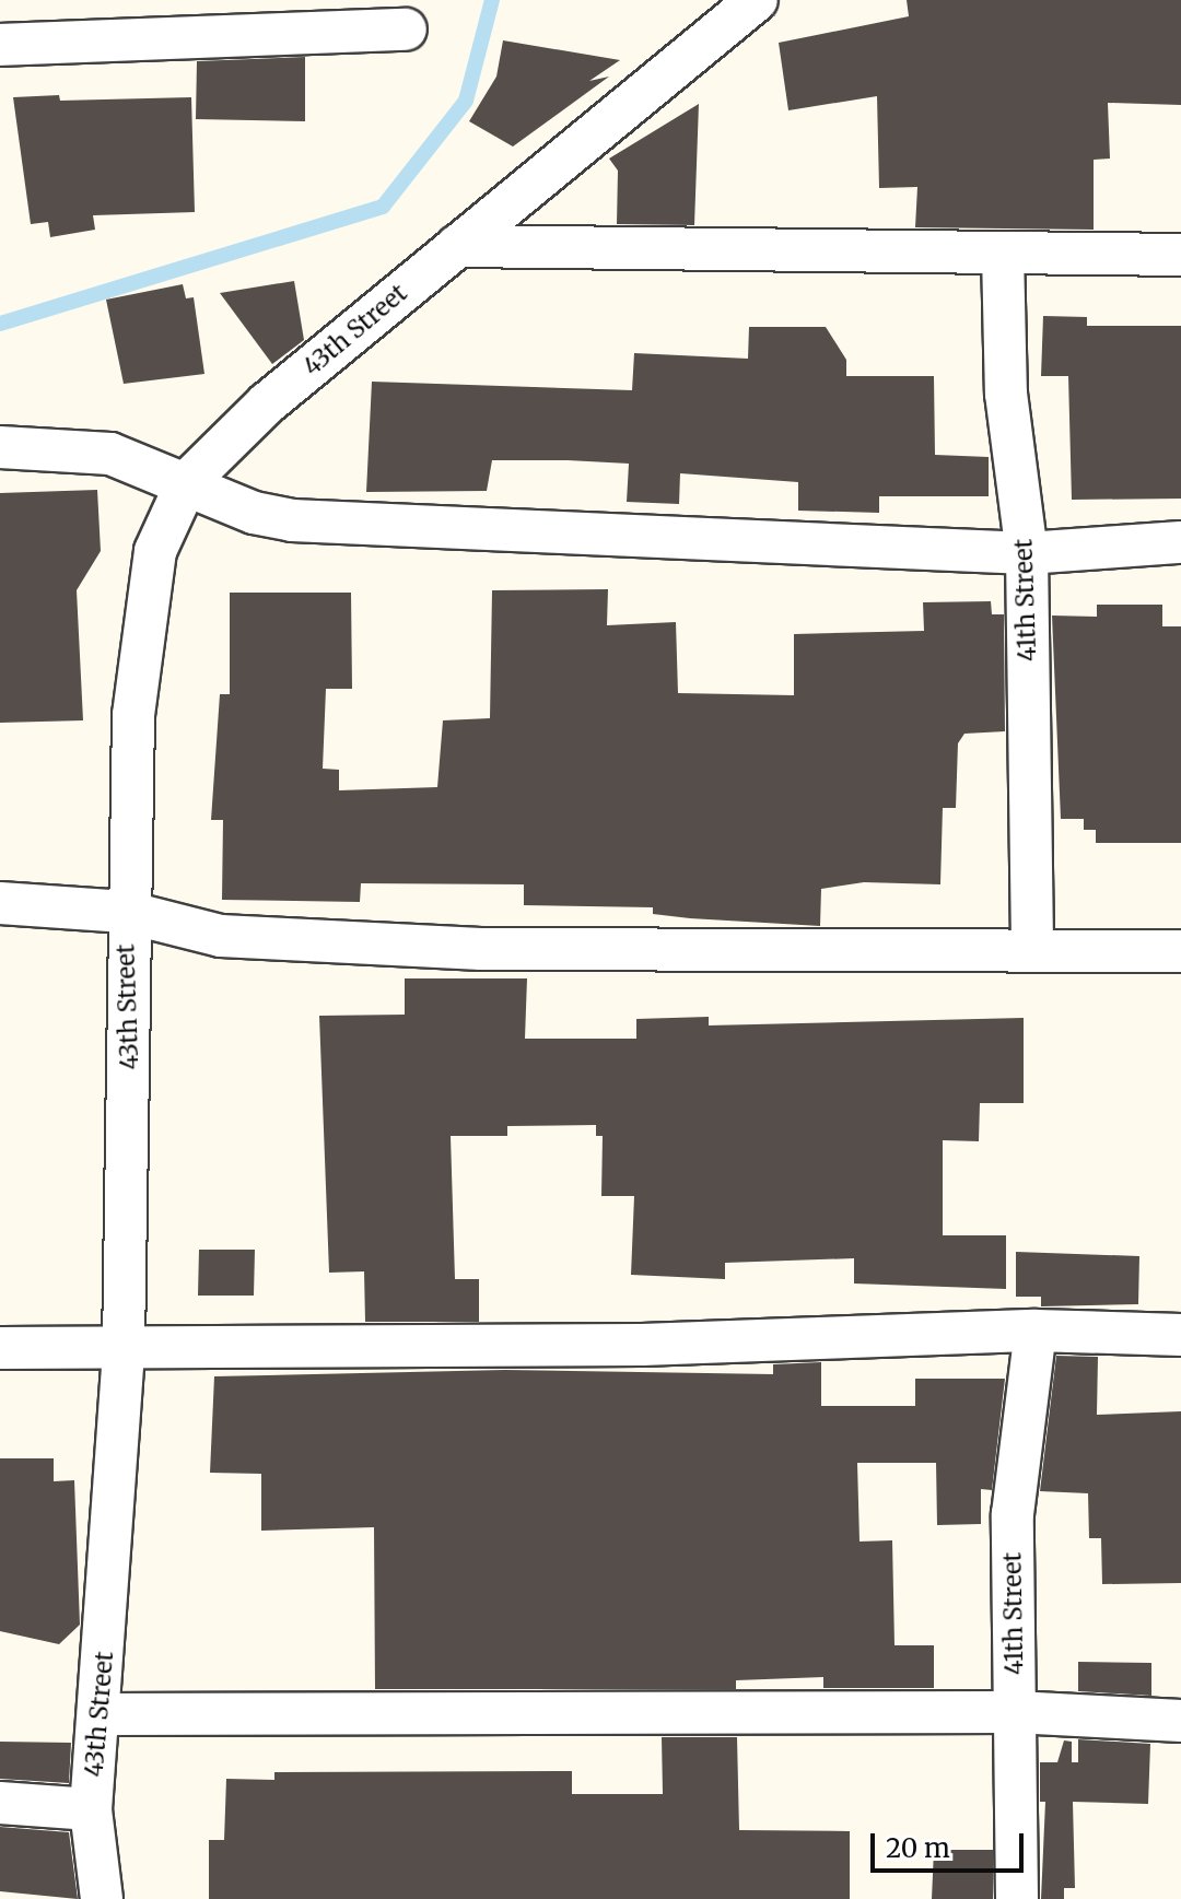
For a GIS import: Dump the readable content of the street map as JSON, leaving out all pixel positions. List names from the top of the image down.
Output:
{
  "streets": {
    "street": ["43th Street", "41th Street"]
  },
  "scale_bar": "20 m"
}
